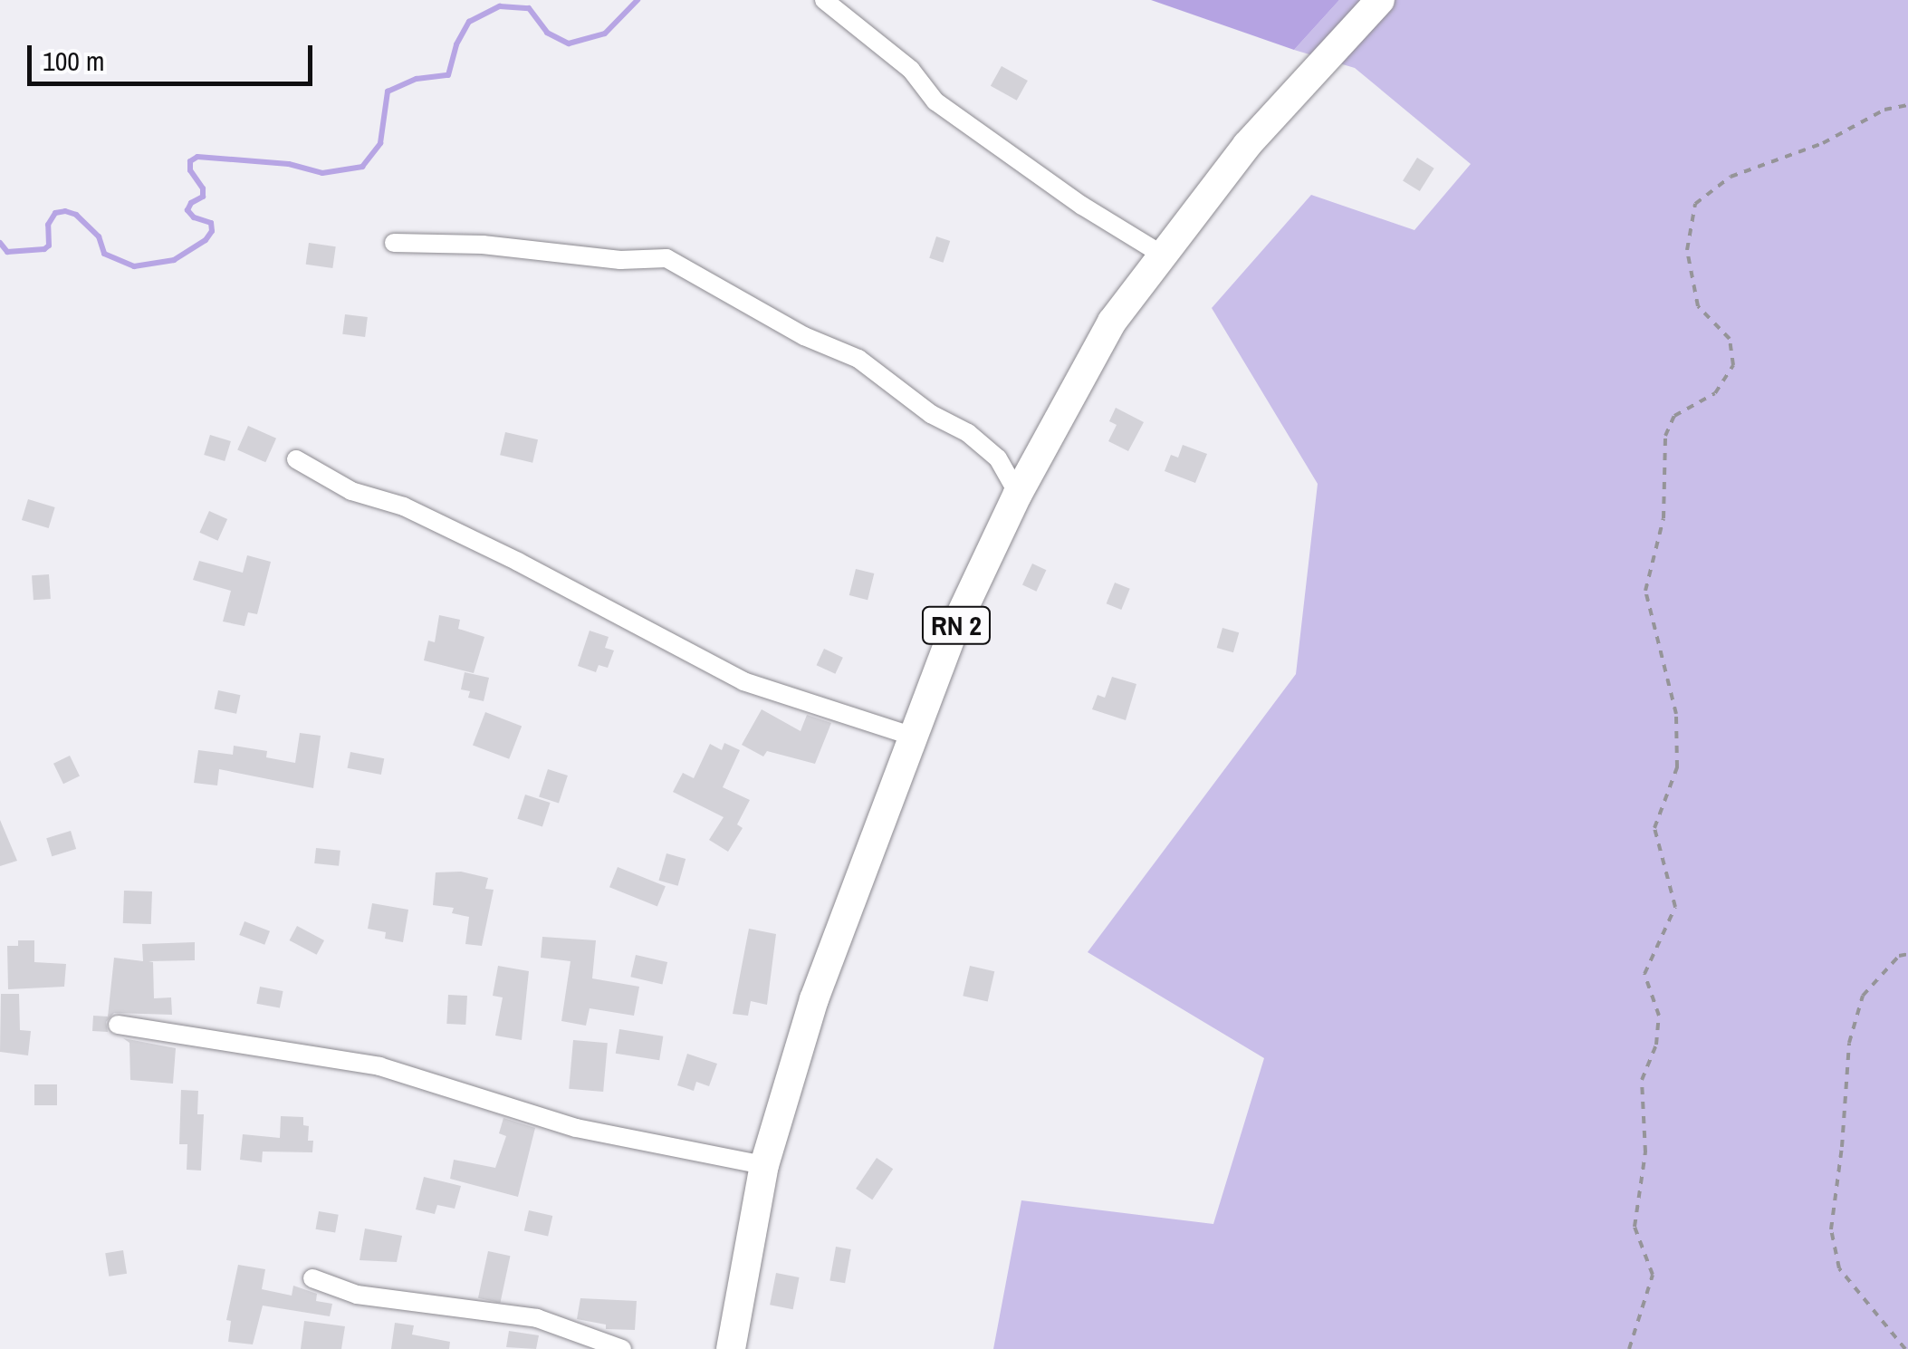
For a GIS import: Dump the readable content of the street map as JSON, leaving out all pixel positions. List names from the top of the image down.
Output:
{
  "streets": {
    "main road": ["RN 2"]
  },
  "scale_bar": "100 m"
}
